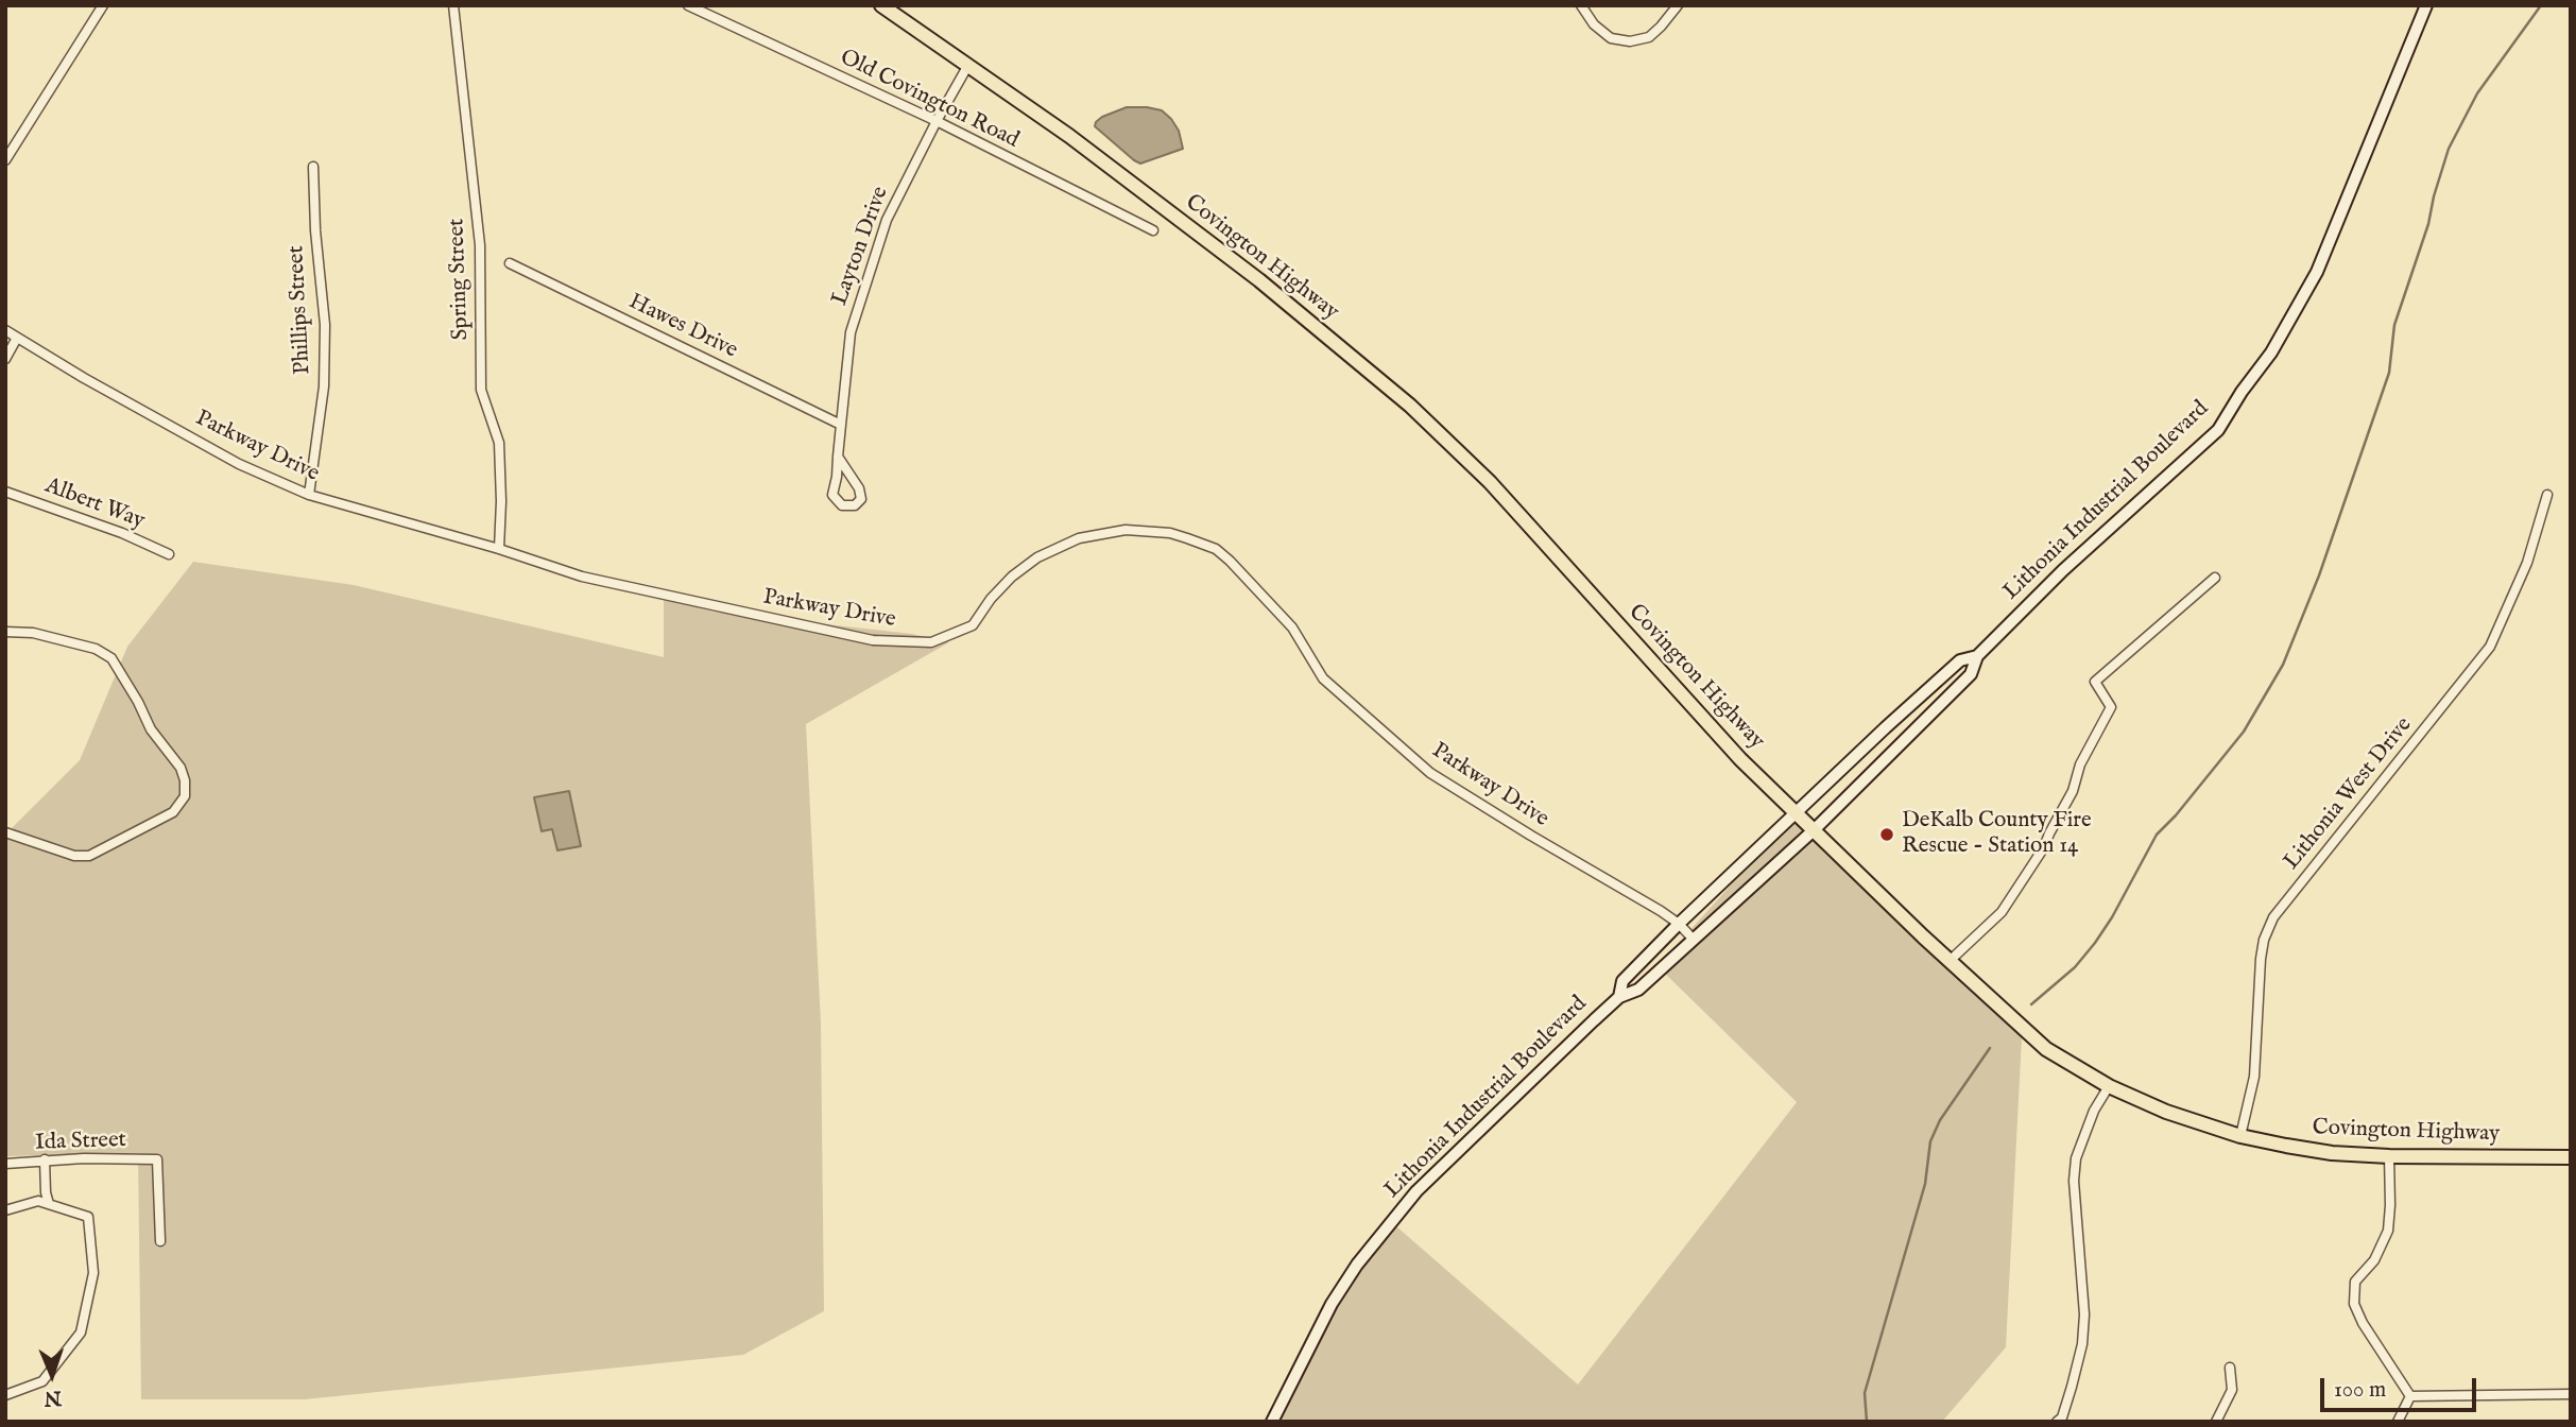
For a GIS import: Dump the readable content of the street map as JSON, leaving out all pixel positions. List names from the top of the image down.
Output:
{
  "streets": {
    "main road": ["Covington Highway", "Lithonia Industrial Boulevard"],
    "street": [
      "Old Covington Road",
      "Layton Drive",
      "Spring Street",
      "Phillips Street",
      "Hawes Drive",
      "Parkway Drive",
      "Albert Way",
      "Lithonia West Drive",
      "Ida Street"
    ]
  },
  "crossings": [
    ["Old Covington Road", "Layton Drive"],
    ["Layton Drive", "Covington Highway"],
    ["Layton Drive", "Hawes Drive"],
    ["Covington Highway", "Lithonia Industrial Boulevard"],
    ["Covington Highway", "Lithonia West Drive"],
    ["Spring Street", "Parkway Drive"],
    ["Phillips Street", "Parkway Drive"],
    ["Parkway Drive", "Lithonia Industrial Boulevard"]
  ],
  "places": ["DeKalb County Fire Rescue - Station 14"],
  "scale_bar": "100 m",
  "north": "bottom"
}
